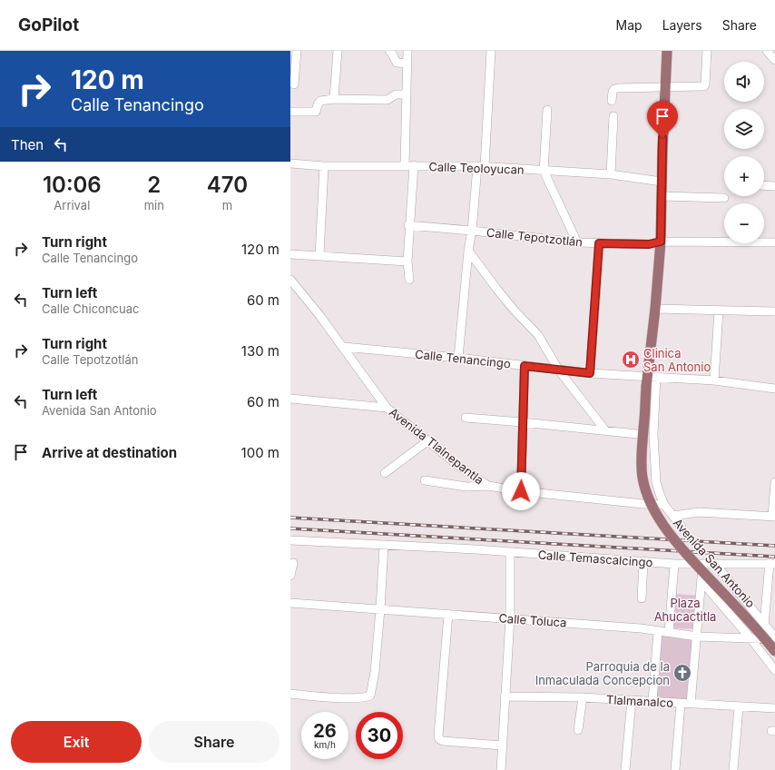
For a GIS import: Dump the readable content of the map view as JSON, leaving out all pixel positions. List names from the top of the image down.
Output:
{
  "streets": {
    "main road": ["Avenida San Antonio"],
    "street": [
      "Calle Teoloyucan",
      "Calle Tepotzotlán",
      "Calle Tenancingo",
      "Avenida Tlalnepantla",
      "Calle Temascalcingo",
      "Calle Toluca",
      "Tlalmanalco"
    ]
  },
  "crossings": [
    ["Calle Teoloyucan", "Avenida San Antonio"],
    ["Calle Tepotzotlán", "Avenida San Antonio"],
    ["Calle Tenancingo", "Avenida Tlalnepantla"],
    ["Calle Tenancingo", "Avenida San Antonio"],
    ["Avenida Tlalnepantla", "Avenida San Antonio"],
    ["Calle Temascalcingo", "Avenida San Antonio"],
    ["Avenida San Antonio", "Calle Toluca"]
  ],
  "parks": ["Plaza Ahucactitla"],
  "places": {
    "hospital": ["Clinica San Antonio"],
    "church": ["Parroquia de la Inmaculada Concepcion"]
  },
  "page": {
    "header": "GoPilot",
    "nav": ["Map", "Layers", "Share"],
    "turn": ["120 m", "Calle Tenancingo"],
    "map_buttons": ["+", "−"],
    "then": "Then",
    "eta": [
      "10:06",
      "Arrival",
      "2",
      "min",
      "470",
      "m"
    ],
    "list": [
      {
        "name": "Turn right",
        "note": "Calle Tenancingo",
        "value": "120 m"
      },
      {
        "name": "Turn left",
        "note": "Calle Chiconcuac",
        "value": "60 m"
      },
      {
        "name": "Turn right",
        "note": "Calle Tepotzotlán",
        "value": "130 m"
      },
      {
        "name": "Turn left",
        "note": "Avenida San Antonio",
        "value": "60 m"
      },
      {
        "name": "Arrive at destination",
        "value": "100 m"
      }
    ],
    "speed": "26 km/h",
    "limit": "30",
    "buttons": ["Exit", "Share"]
  }
}
